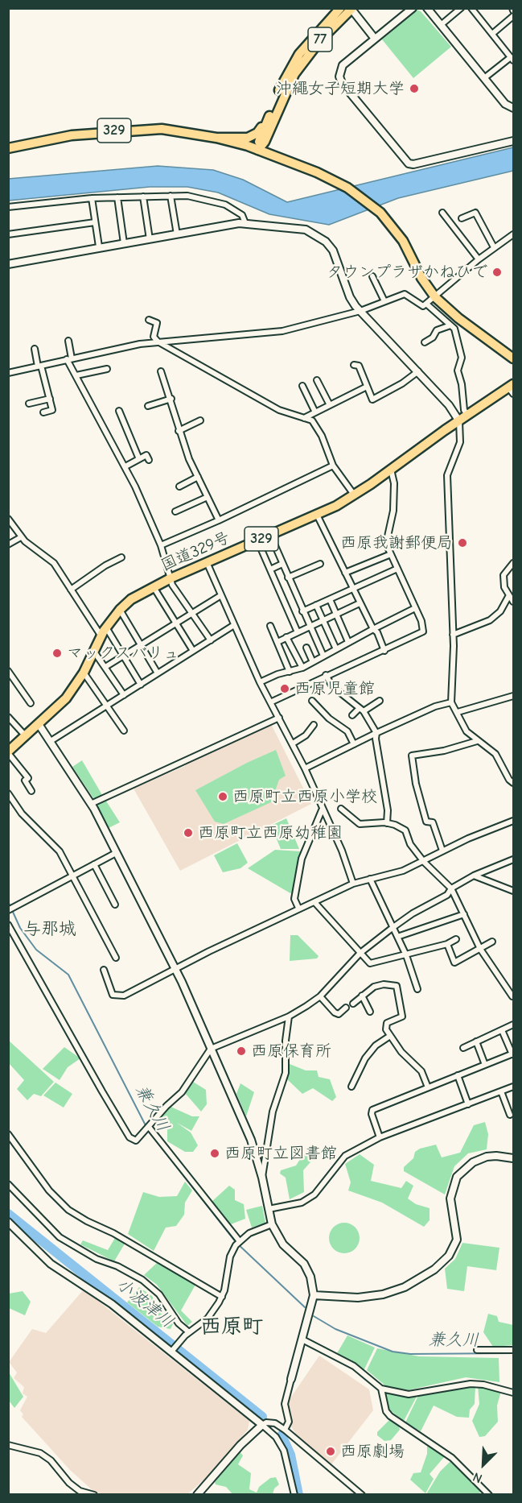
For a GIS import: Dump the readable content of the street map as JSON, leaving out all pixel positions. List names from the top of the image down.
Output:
{
  "streets": {
    "main road": ["77", "329", "国道329号"]
  },
  "crossings": [
    ["77", "329"]
  ],
  "districts": ["与那城", "西原町"],
  "water": ["兼久川", "小波津川"],
  "places": [
    "沖繩女子短期大学",
    "タウンプラザかねひで",
    "西原我謝郵便局",
    "マックスバリュ",
    "西原児童館",
    "西原町立西原小学校",
    "西原町立西原幼稚園",
    "西原保育所",
    "西原町立図書館",
    "西原劇場"
  ],
  "north": "bottom left"
}
